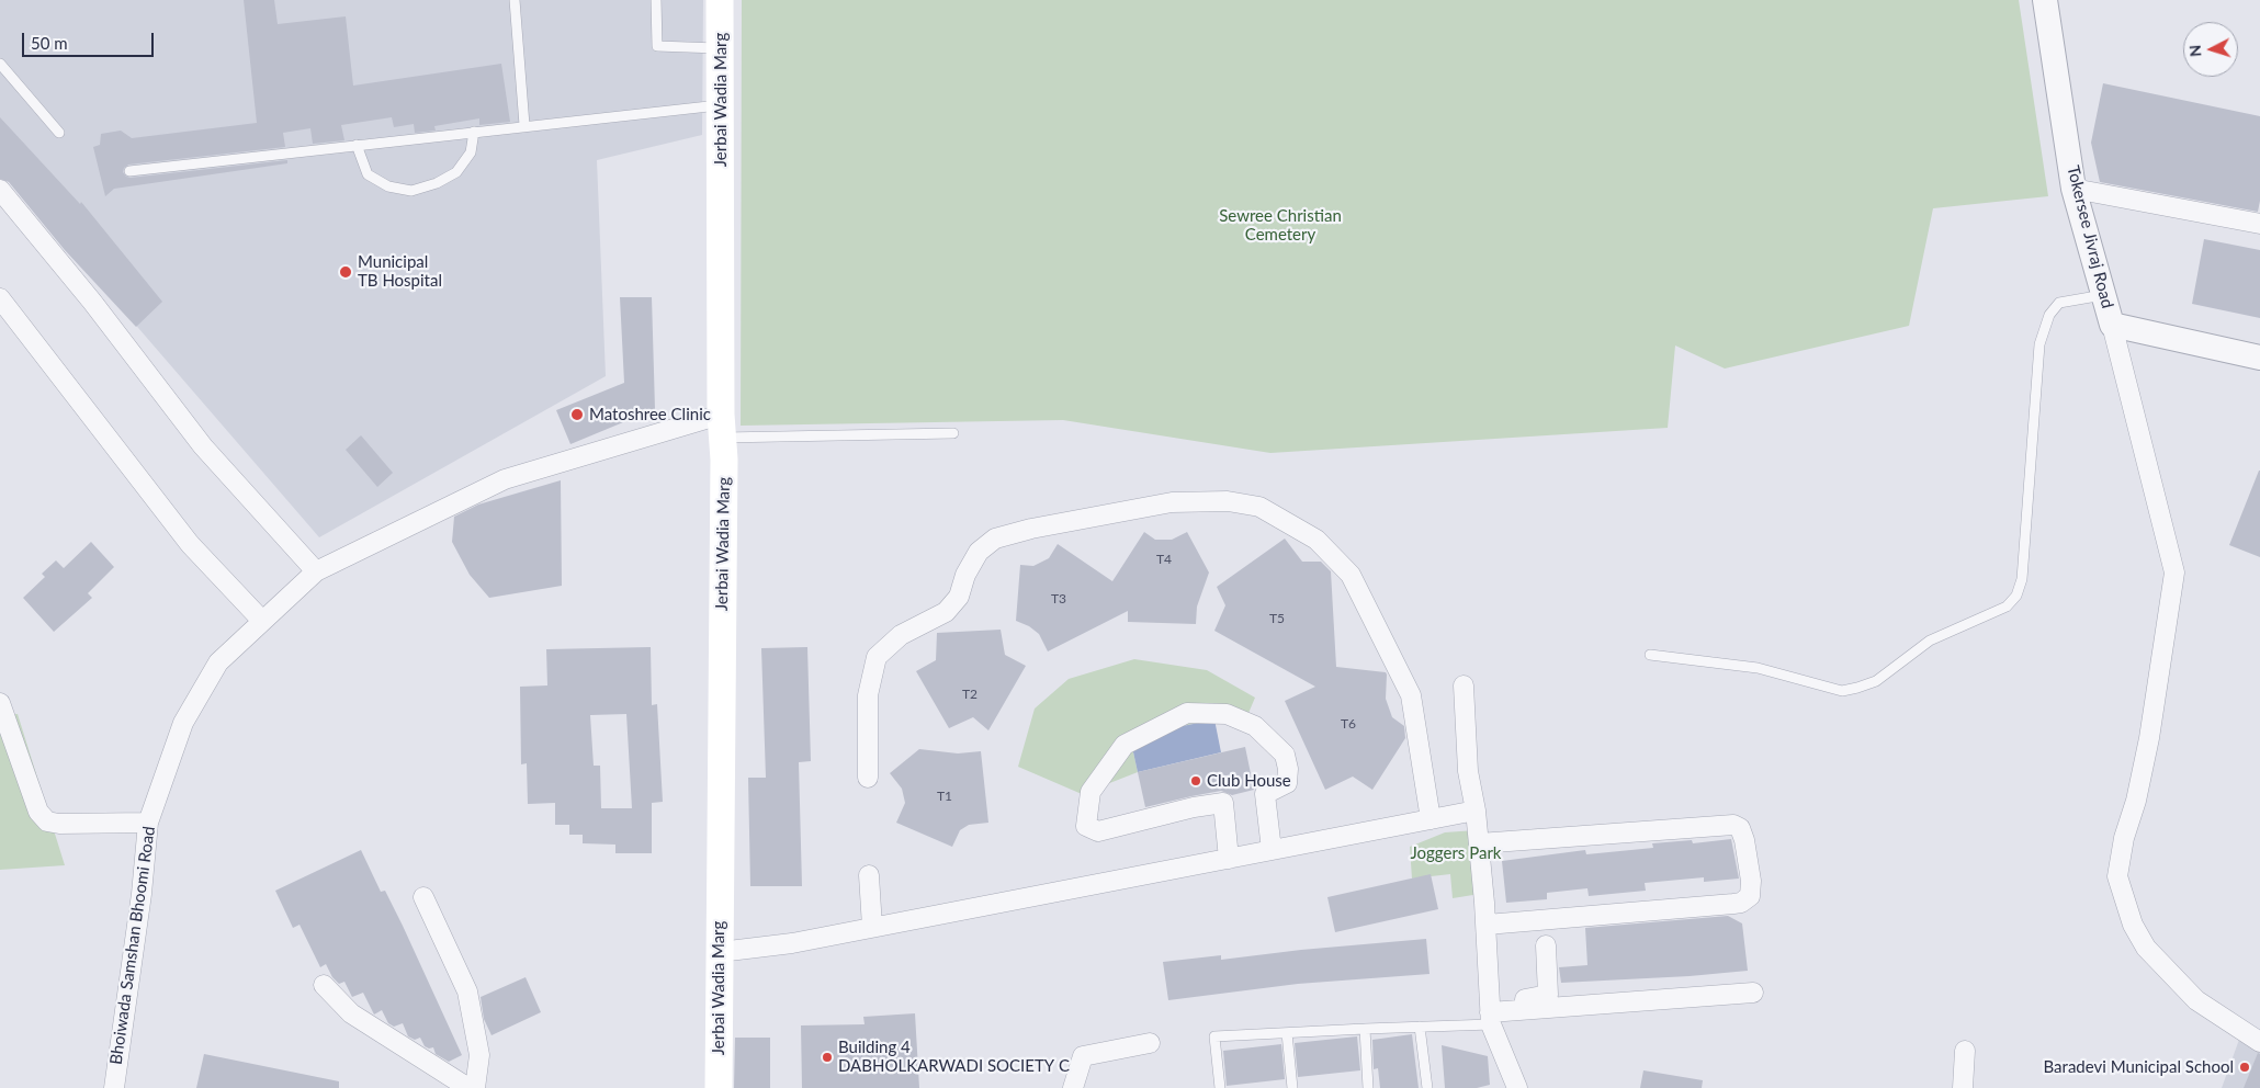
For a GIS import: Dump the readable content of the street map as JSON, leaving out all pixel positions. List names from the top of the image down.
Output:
{
  "streets": {
    "main road": ["Jerbai Wadia Marg"],
    "street": ["Tokersee Jivraj Road", "Bhoiwada Samshan Bhoomi Road"]
  },
  "crossings": [
    ["Jerbai Wadia Marg", "Bhoiwada Samshan Bhoomi Road"]
  ],
  "parks": ["Sewree Christian Cemetery", "Joggers Park"],
  "places": [
    "Municipal TB Hospital",
    "Matoshree Clinic",
    "Club House",
    "Building 4 DABHOLKARWADI SOCIETY C",
    "Baradevi Municipal School"
  ],
  "house_numbers": [
    "T4",
    "T3",
    "T5",
    "T2",
    "T6",
    "T1"
  ],
  "scale_bar": "50 m",
  "north": "left"
}
